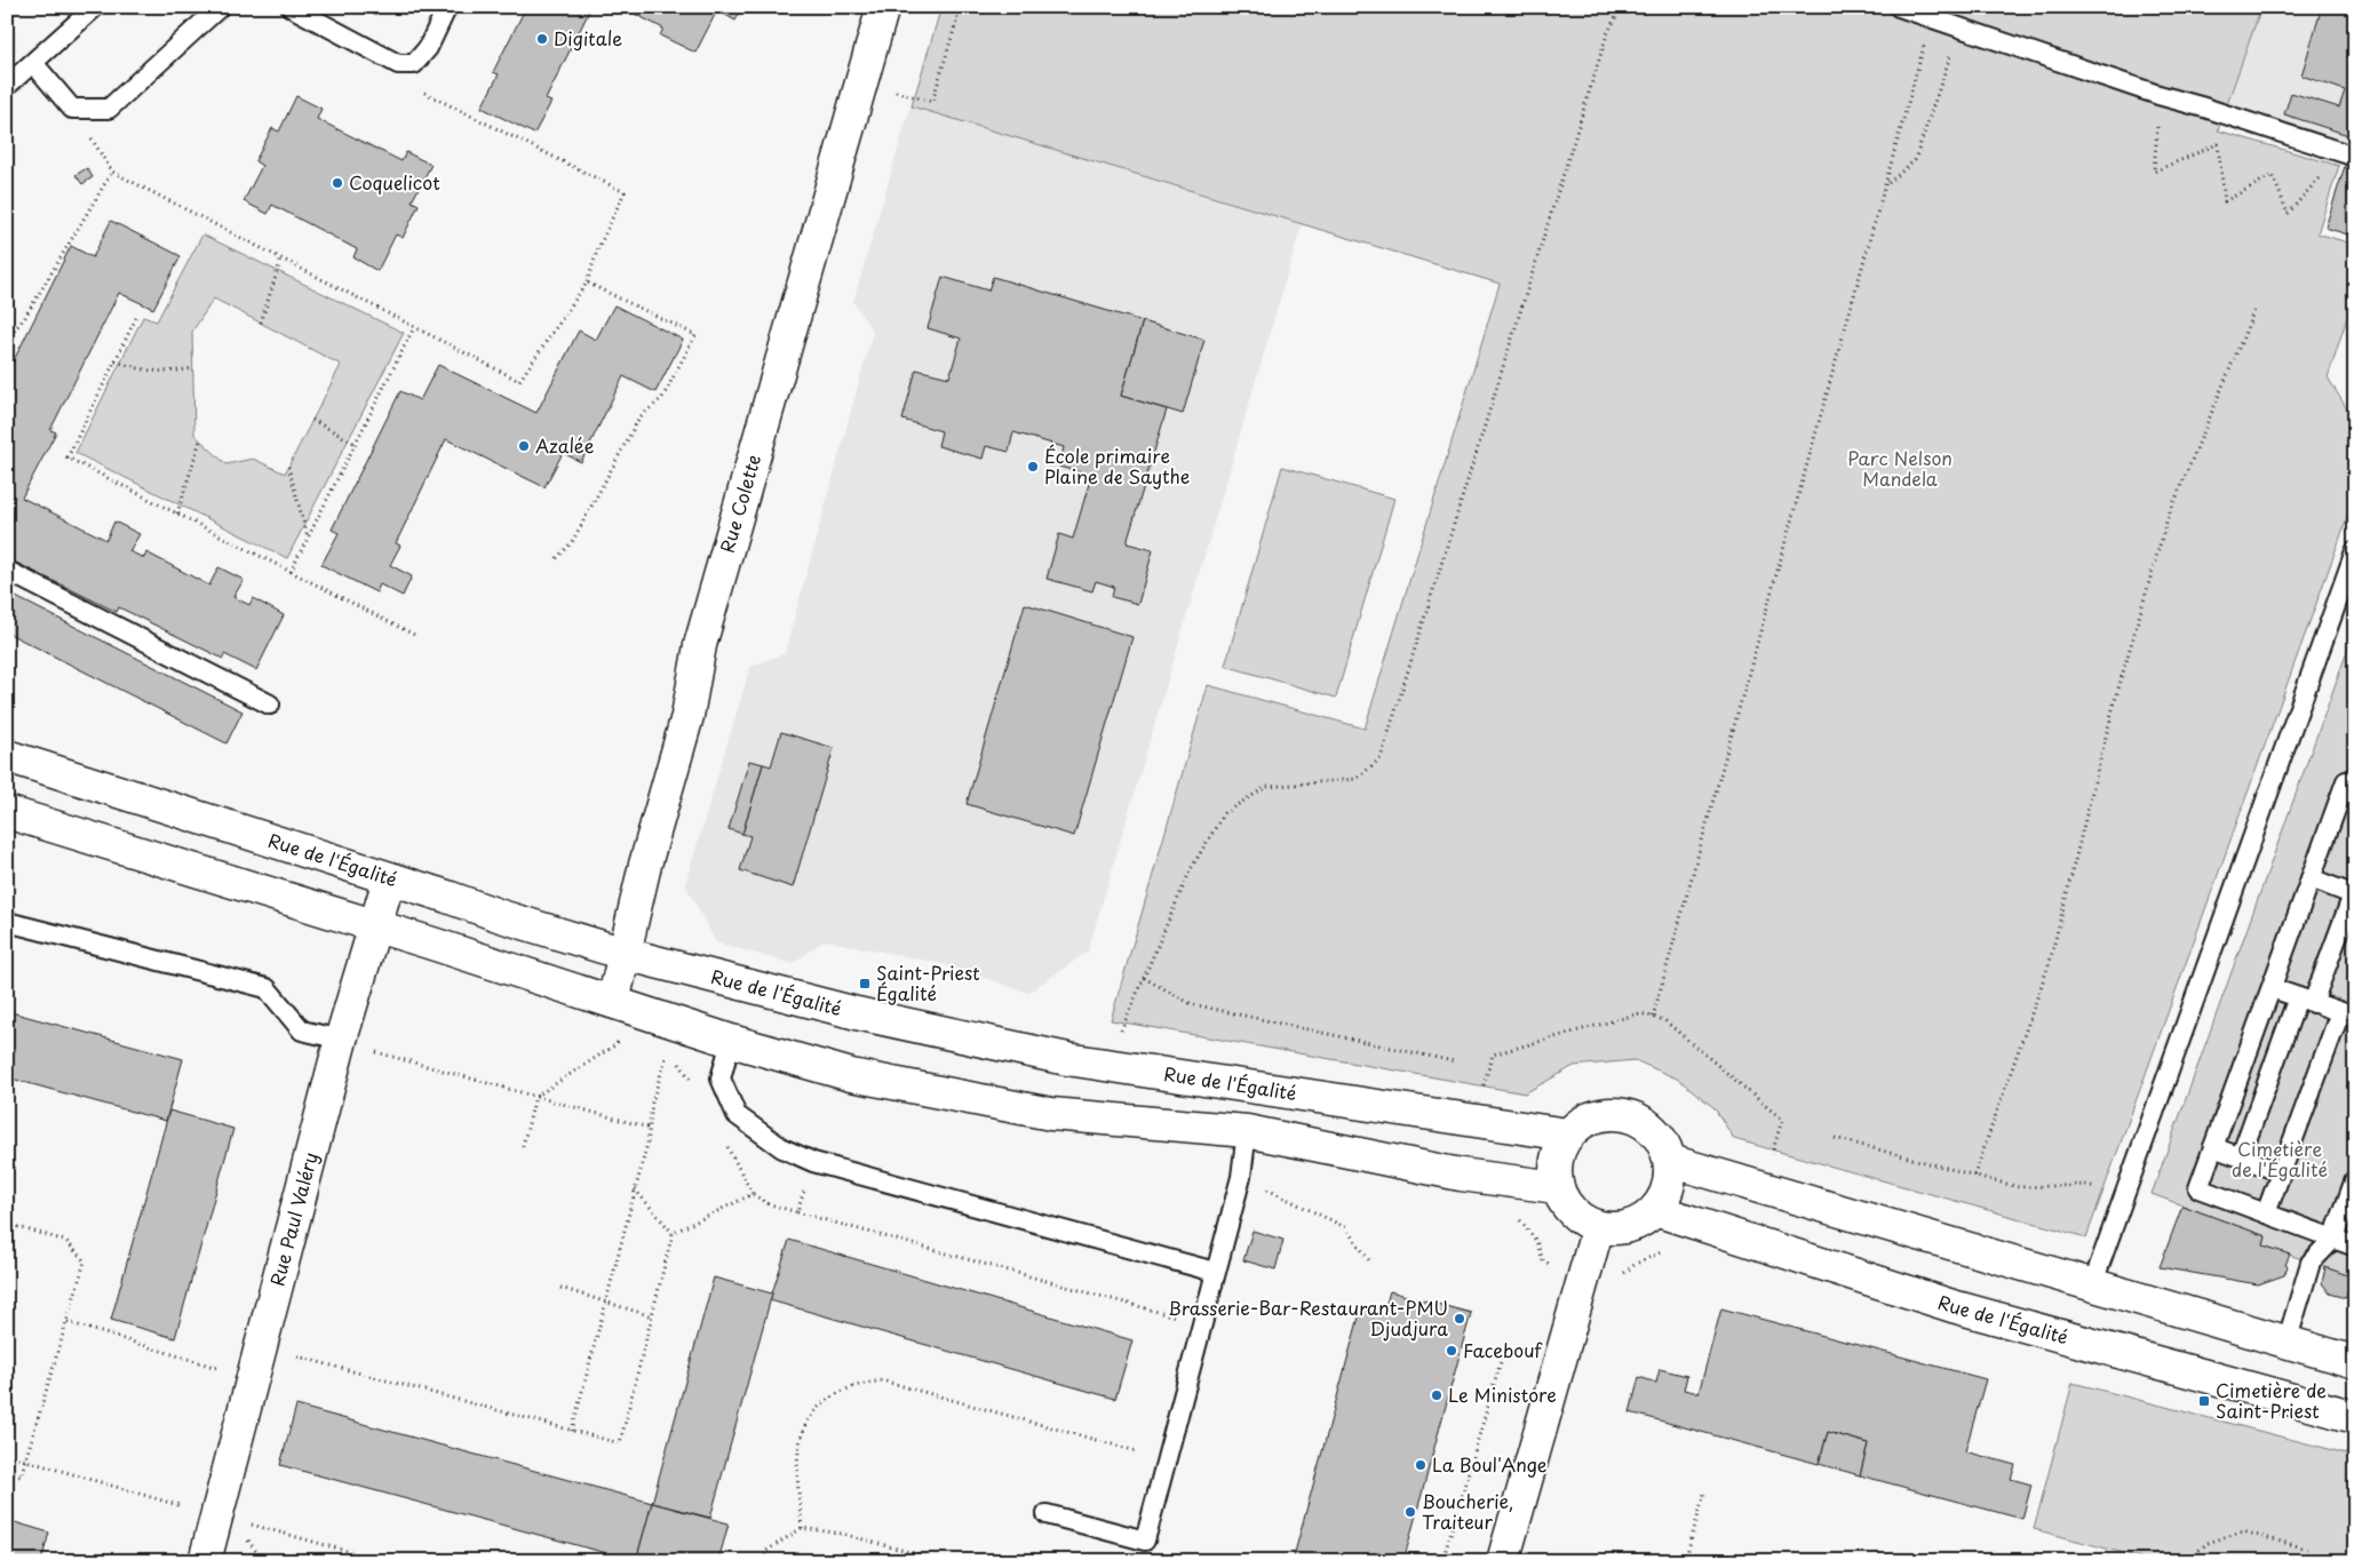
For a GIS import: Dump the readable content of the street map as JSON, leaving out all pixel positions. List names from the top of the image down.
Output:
{
  "streets": {
    "street": ["Rue Colette", "Rue de l'Égalité", "Rue Paul Valéry"]
  },
  "crossings": [
    ["Rue Colette", "Rue de l'Égalité"],
    ["Rue de l'Égalité", "Rue Paul Valéry"]
  ],
  "parks": ["Parc Nelson Mandela", "Cimetière de l'Égalité"],
  "places": {
    "other": [
      "Digitale",
      "Coquelicot",
      "Azalée",
      "École primaire Plaine de Saythe",
      "Brasserie-Bar-Restaurant-PMU Djudjura",
      "Facebouf",
      "Le Ministore",
      "La Boul'Ange",
      "Boucherie, Traiteur"
    ],
    "transit": ["Saint-Priest Égalité", "Cimetière de Saint-Priest"]
  }
}
